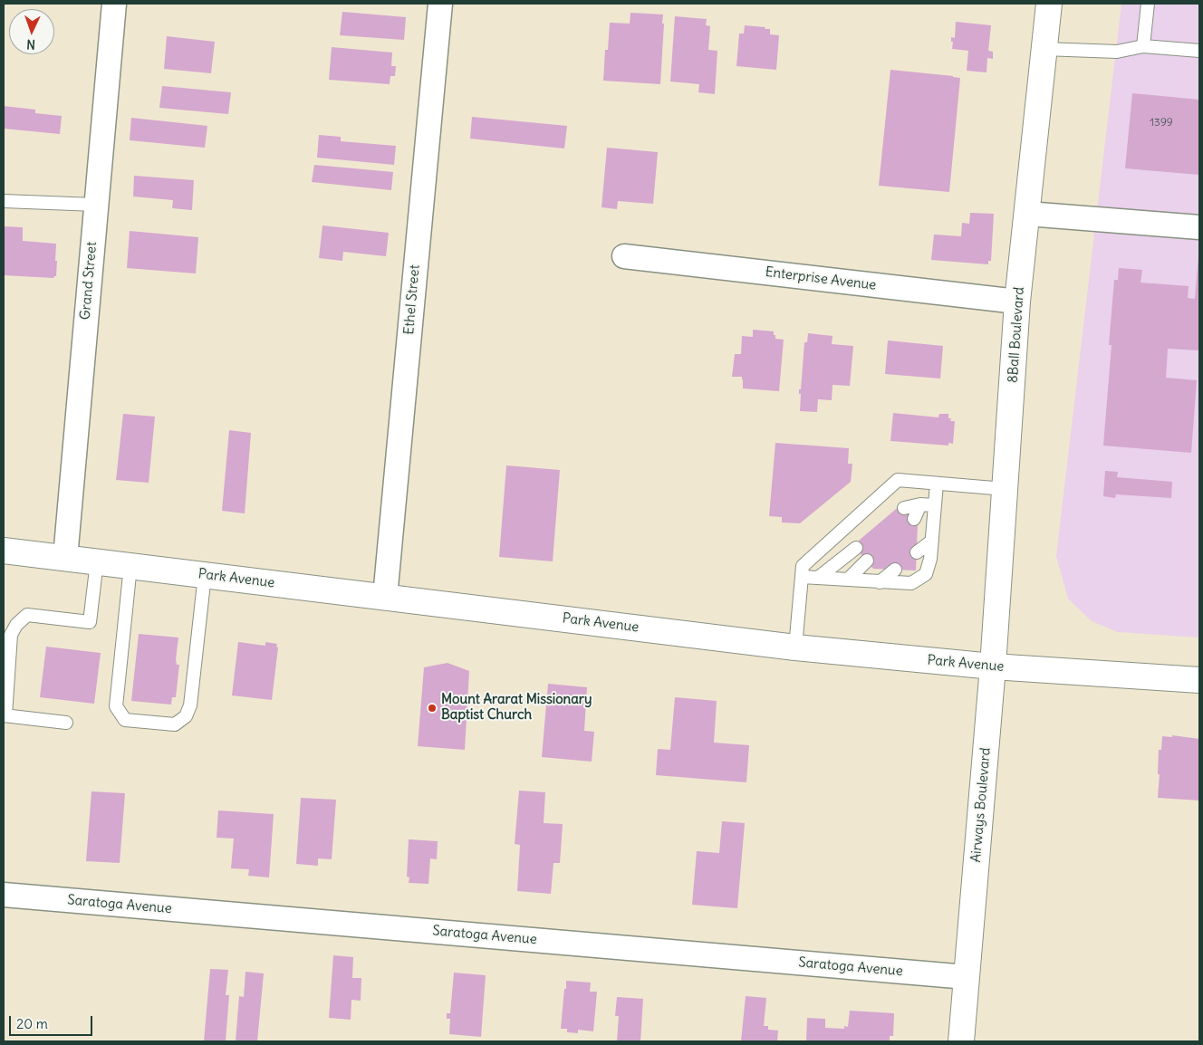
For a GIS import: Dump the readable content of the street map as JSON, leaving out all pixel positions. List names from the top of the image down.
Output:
{
  "streets": {
    "main road": ["8Ball Boulevard", "Park Avenue", "Airways Boulevard"],
    "street": [
      "Enterprise Avenue",
      "Grand Street",
      "Ethel Street",
      "Saratoga Avenue"
    ]
  },
  "crossings": [
    ["Enterprise Avenue", "8Ball Boulevard"],
    ["Grand Street", "Park Avenue"],
    ["Ethel Street", "Park Avenue"],
    ["8Ball Boulevard", "Park Avenue"],
    ["8Ball Boulevard", "Airways Boulevard"],
    ["Park Avenue", "Airways Boulevard"],
    ["Airways Boulevard", "Saratoga Avenue"]
  ],
  "places": ["Mount Ararat Missionary Baptist Church"],
  "house_numbers": ["1399"],
  "scale_bar": "20 m",
  "north": "bottom"
}
